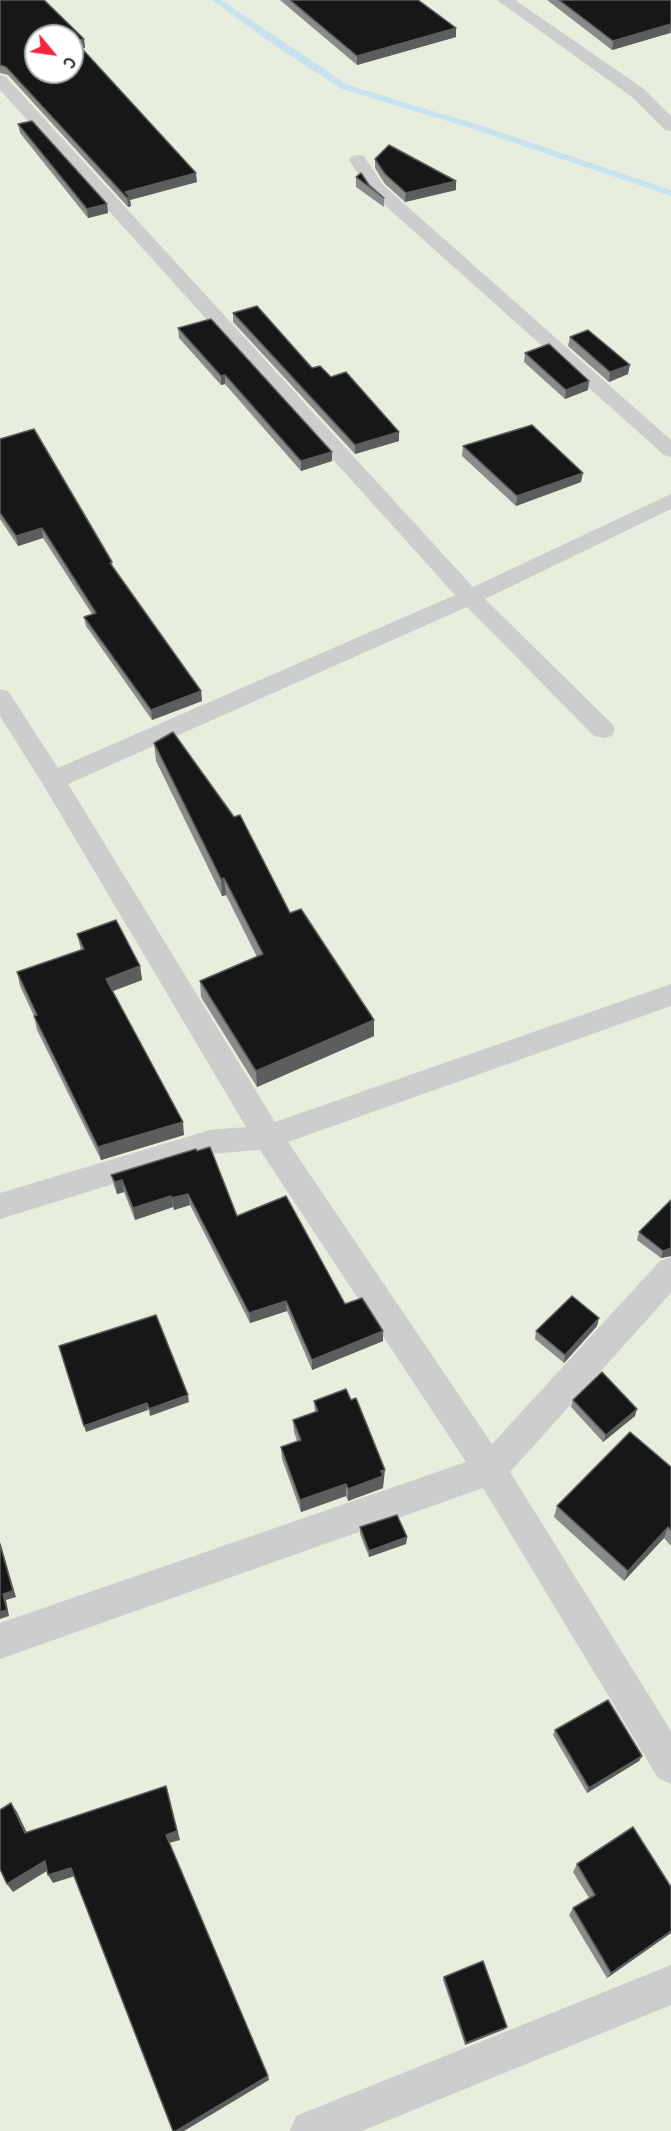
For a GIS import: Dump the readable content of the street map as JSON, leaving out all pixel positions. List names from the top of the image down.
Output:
{
  "north": "bottom right"
}
